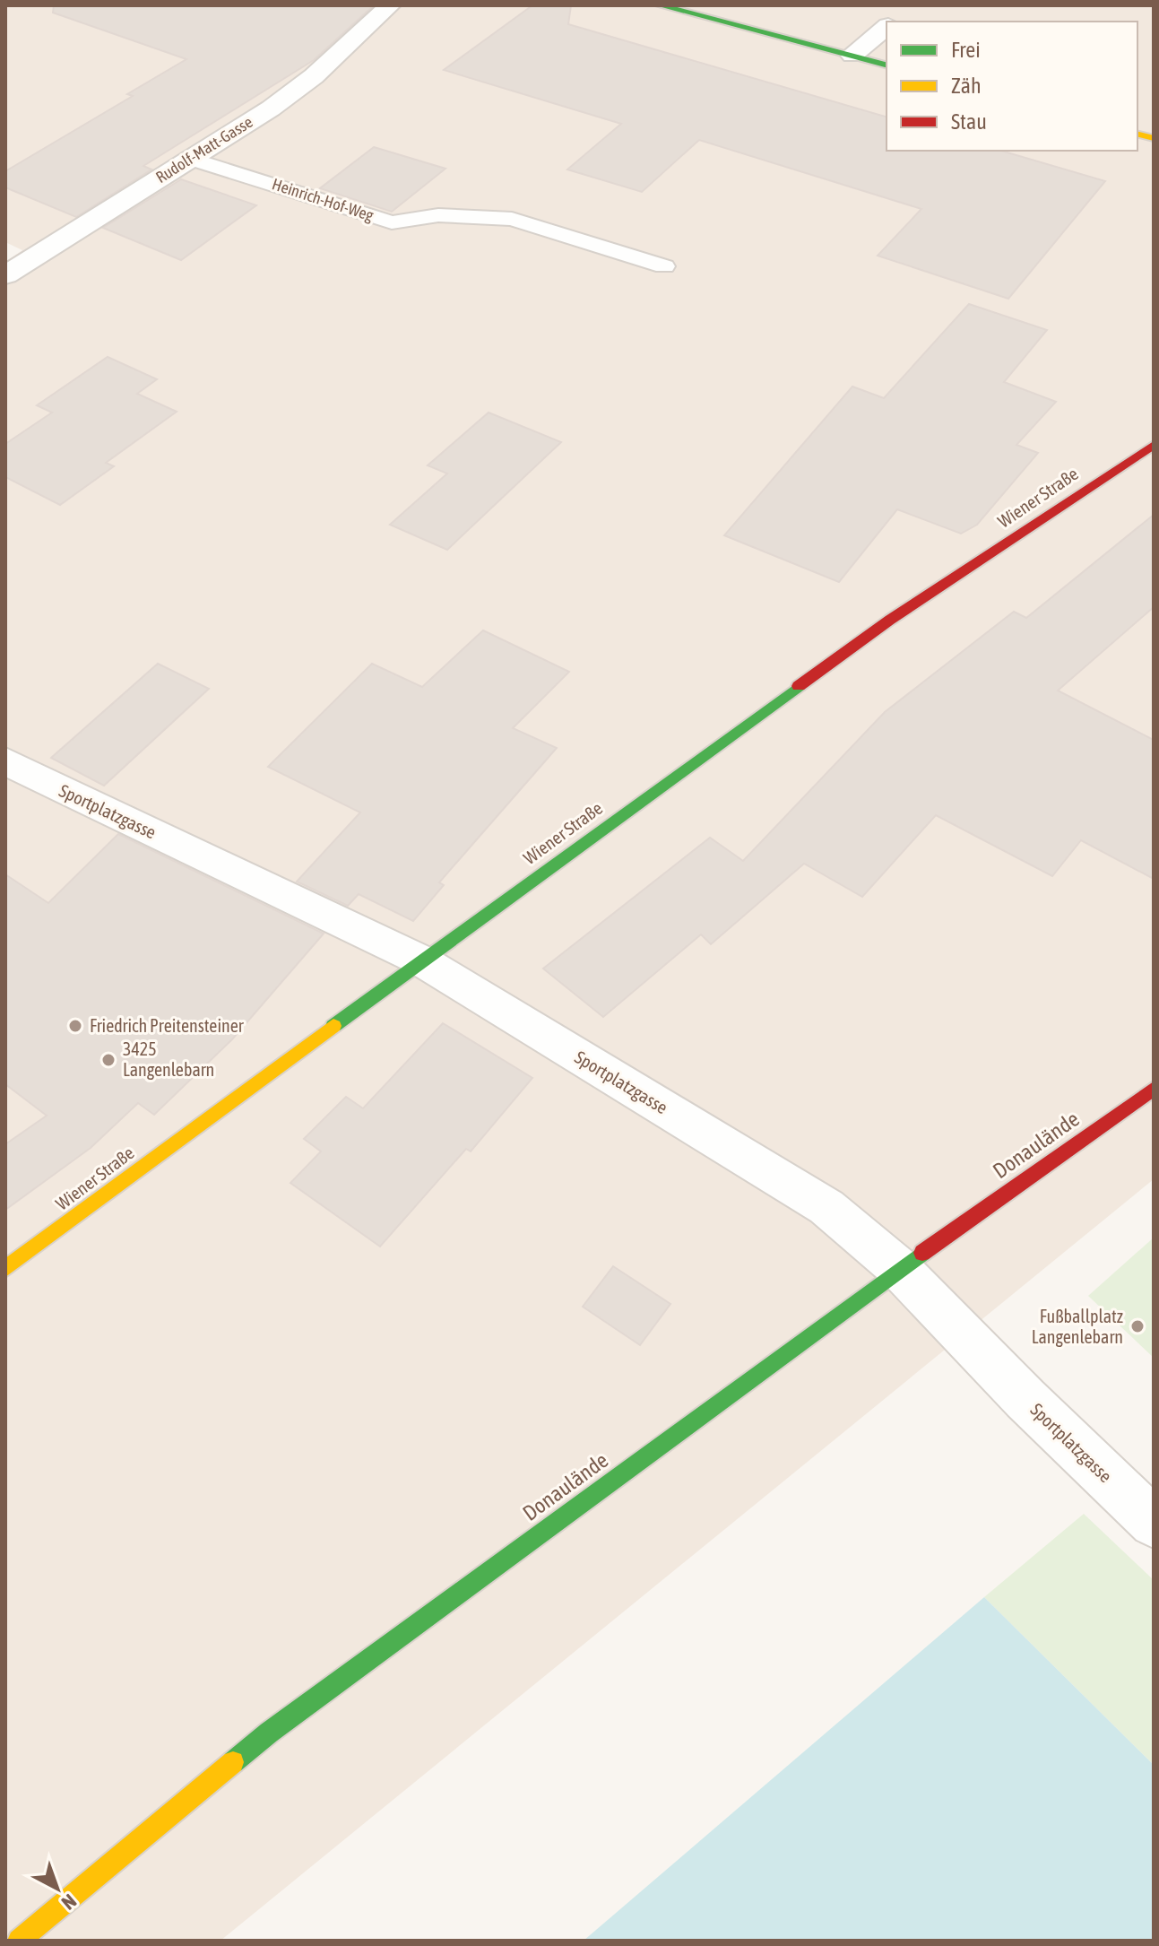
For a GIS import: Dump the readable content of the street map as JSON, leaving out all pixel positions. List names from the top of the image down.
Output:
{
  "streets": {
    "main road": ["Wiener Straße", "Donaulände"],
    "street": ["Rudolf-Matt-Gasse", "Sportplatzgasse"],
    "lane": ["Heinrich-Hof-Weg"]
  },
  "crossings": [
    ["Rudolf-Matt-Gasse", "Heinrich-Hof-Weg"],
    ["Wiener Straße", "Sportplatzgasse"],
    ["Sportplatzgasse", "Donaulände"]
  ],
  "places": ["Friedrich Preitensteiner", "3425 Langenlebarn", "Fußballplatz Langenlebarn"],
  "legend": ["Frei", "Zäh", "Stau"],
  "north": "bottom right"
}
